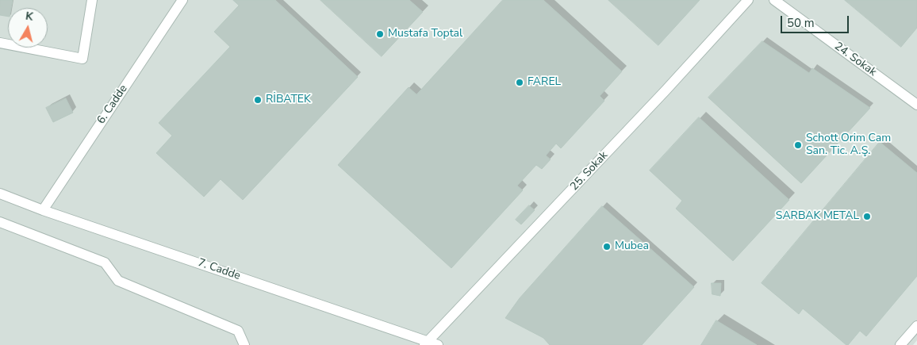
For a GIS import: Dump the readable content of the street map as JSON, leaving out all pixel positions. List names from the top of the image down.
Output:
{
  "streets": {
    "street": [
      "24. Sokak",
      "6. Cadde",
      "25. Sokak",
      "7. Cadde"
    ]
  },
  "crossings": [
    ["6. Cadde", "7. Cadde"],
    ["25. Sokak", "7. Cadde"]
  ],
  "places": [
    "Mustafa Toptal",
    "FAREL",
    "RİBATEK",
    "Schott Orim Cam San. Tic. A.Ş.",
    "SARBAK METAL",
    "Mubea"
  ],
  "scale_bar": "50 m",
  "north": "top"
}
